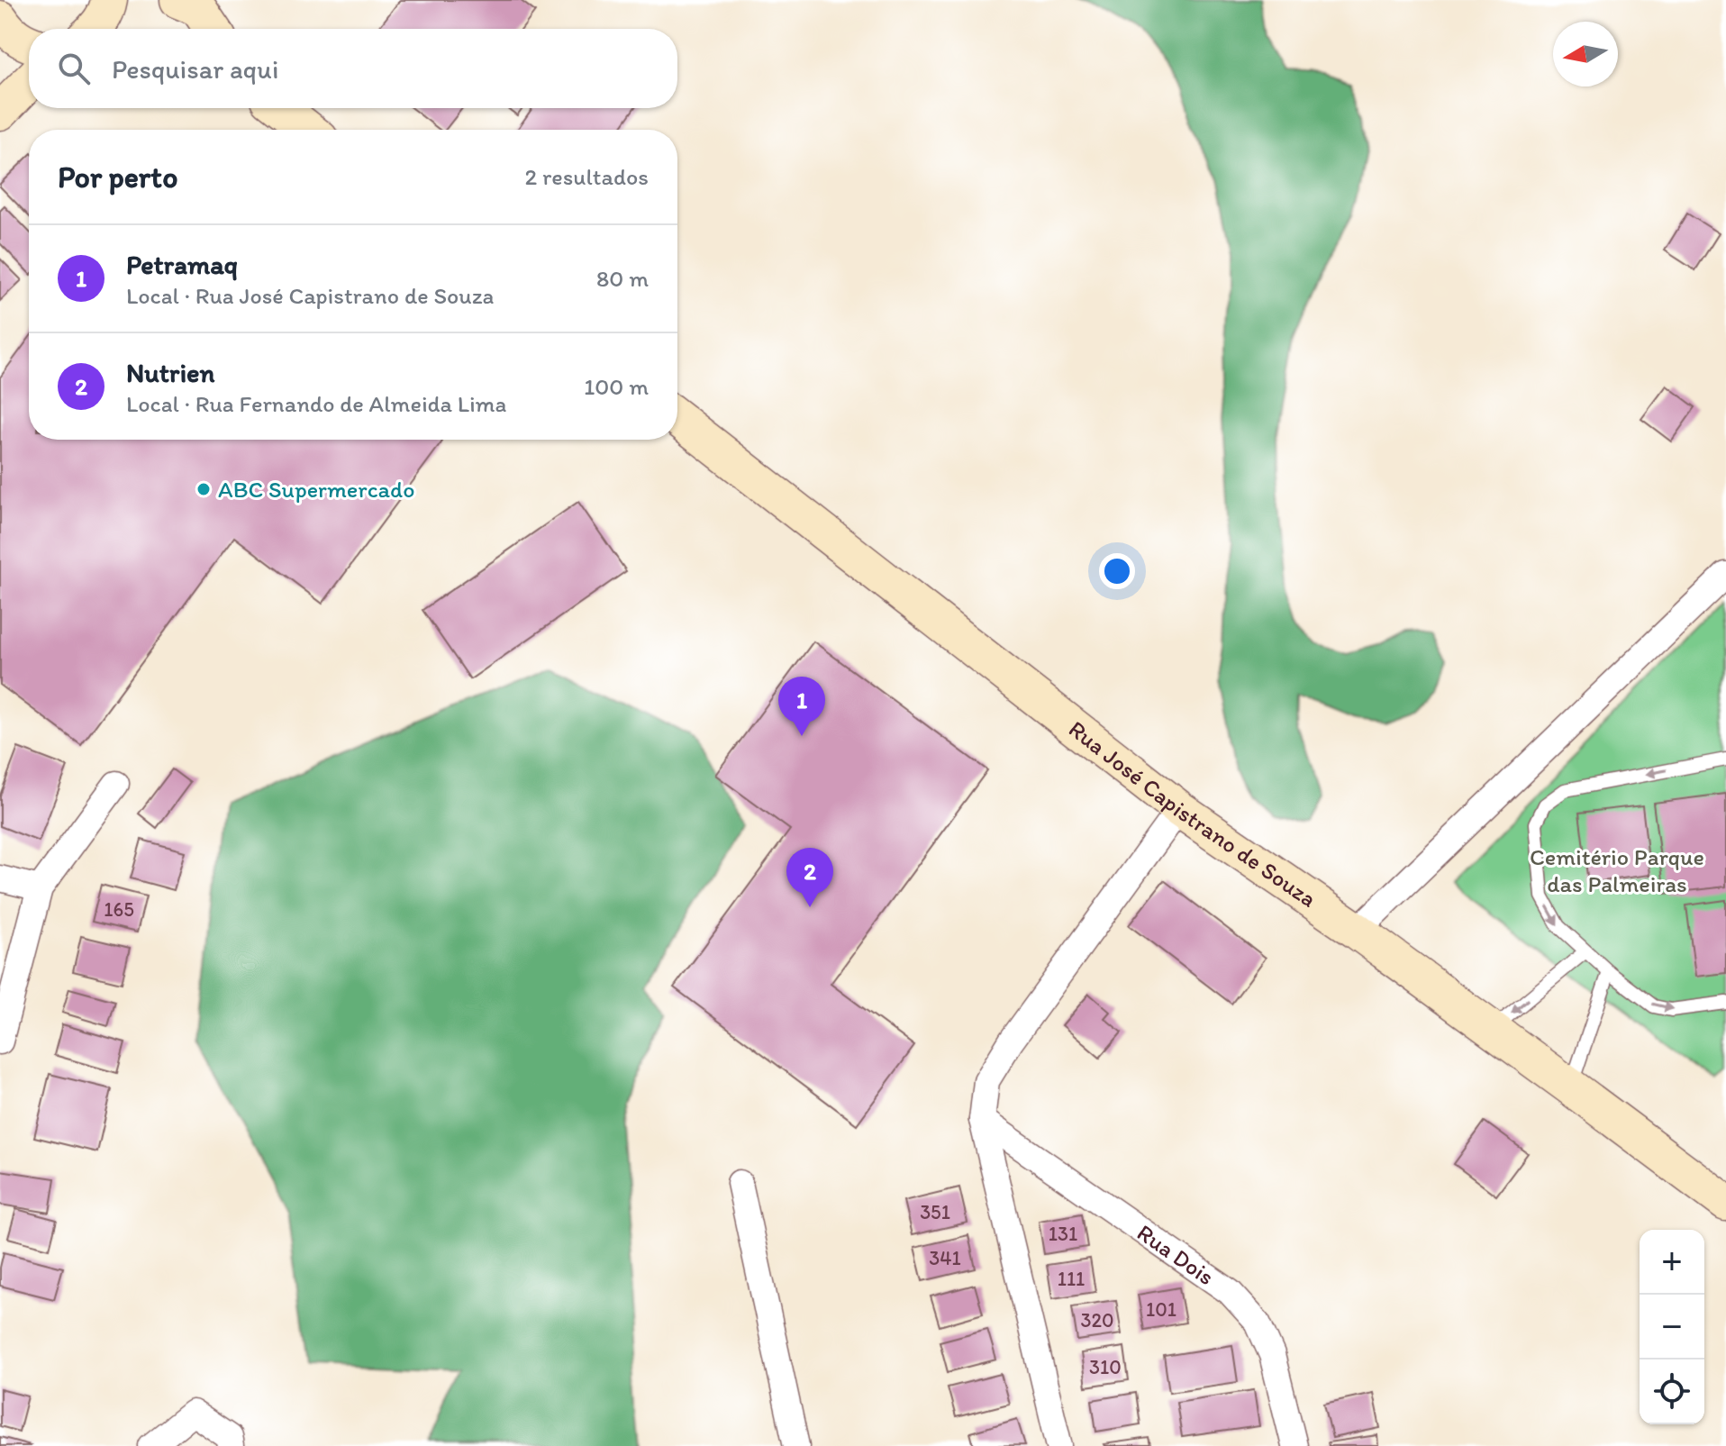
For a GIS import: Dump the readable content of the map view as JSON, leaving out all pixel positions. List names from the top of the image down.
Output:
{
  "streets": {
    "main road": ["Rua José Capistrano de Souza"],
    "street": ["Rua Dois"]
  },
  "parks": ["Cemitério Parque das Palmeiras"],
  "places": ["ABC Supermercado"],
  "house_numbers": [
    "165",
    "351",
    "131",
    "341",
    "111",
    "101",
    "320",
    "310"
  ],
  "north": "left",
  "page": {
    "search": "Pesquisar aqui",
    "heading": ["Por perto", "2 resultados"],
    "list": [
      {
        "mark": "1",
        "name": "Petramaq",
        "note": "Local · Rua José Capistrano de Souza",
        "value": "80 m"
      },
      {
        "mark": "2",
        "name": "Nutrien",
        "note": "Local · Rua Fernando de Almeida Lima",
        "value": "100 m"
      }
    ],
    "pins": ["1", "2"],
    "map_buttons": ["+", "−"]
  }
}
